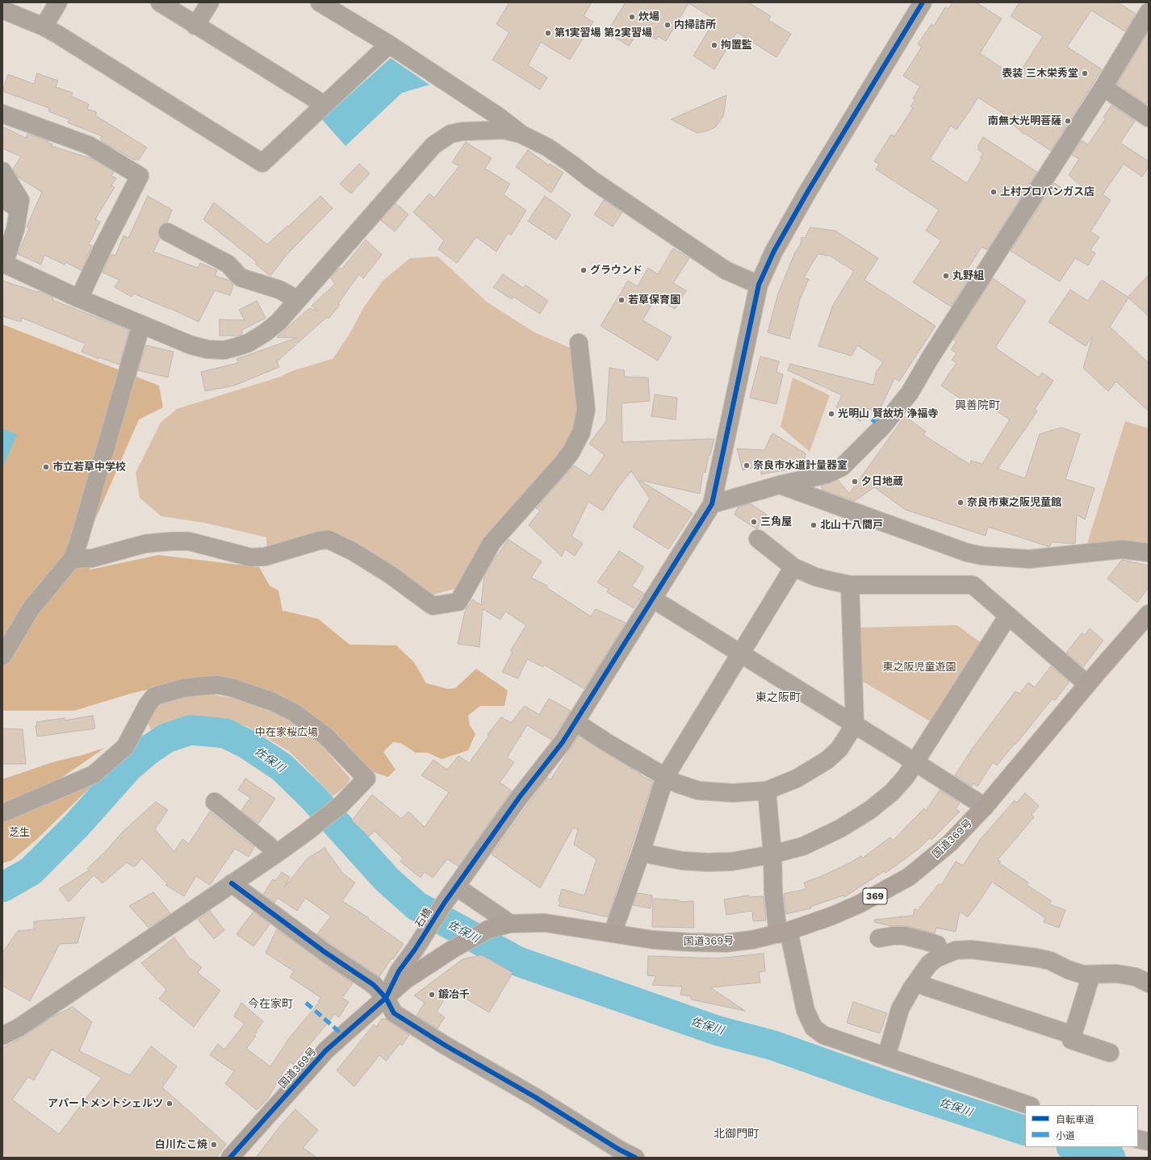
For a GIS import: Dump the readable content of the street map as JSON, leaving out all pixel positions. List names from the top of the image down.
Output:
{
  "streets": {
    "highway": ["国道369号", "369"],
    "street": ["石橋"]
  },
  "crossings": [
    ["国道369号", "石橋"]
  ],
  "districts": [
    "興善院町",
    "東之阪町",
    "今在家町",
    "北御門町"
  ],
  "water": ["佐保川"],
  "parks": ["東之阪児童遊園", "中在家桜広場", "芝生"],
  "places": [
    "炊場",
    "内掃詰所",
    "第1実習場 第2実習場",
    "拘置監",
    "表装 三木栄秀堂",
    "南無大光明菩薩",
    "上村プロパンガス店",
    "グラウンド",
    "丸野組",
    "若草保育園",
    "光明山 賢故坊 浄福寺",
    "奈良市水道計量器室",
    "市立若草中学校",
    "夕日地蔵",
    "奈良市東之阪児童館",
    "三角屋",
    "北山十八間戸",
    "鍛冶千",
    "アパートメントシェルツ",
    "白川たこ焼"
  ],
  "legend": ["自転車道", "小道"]
}
